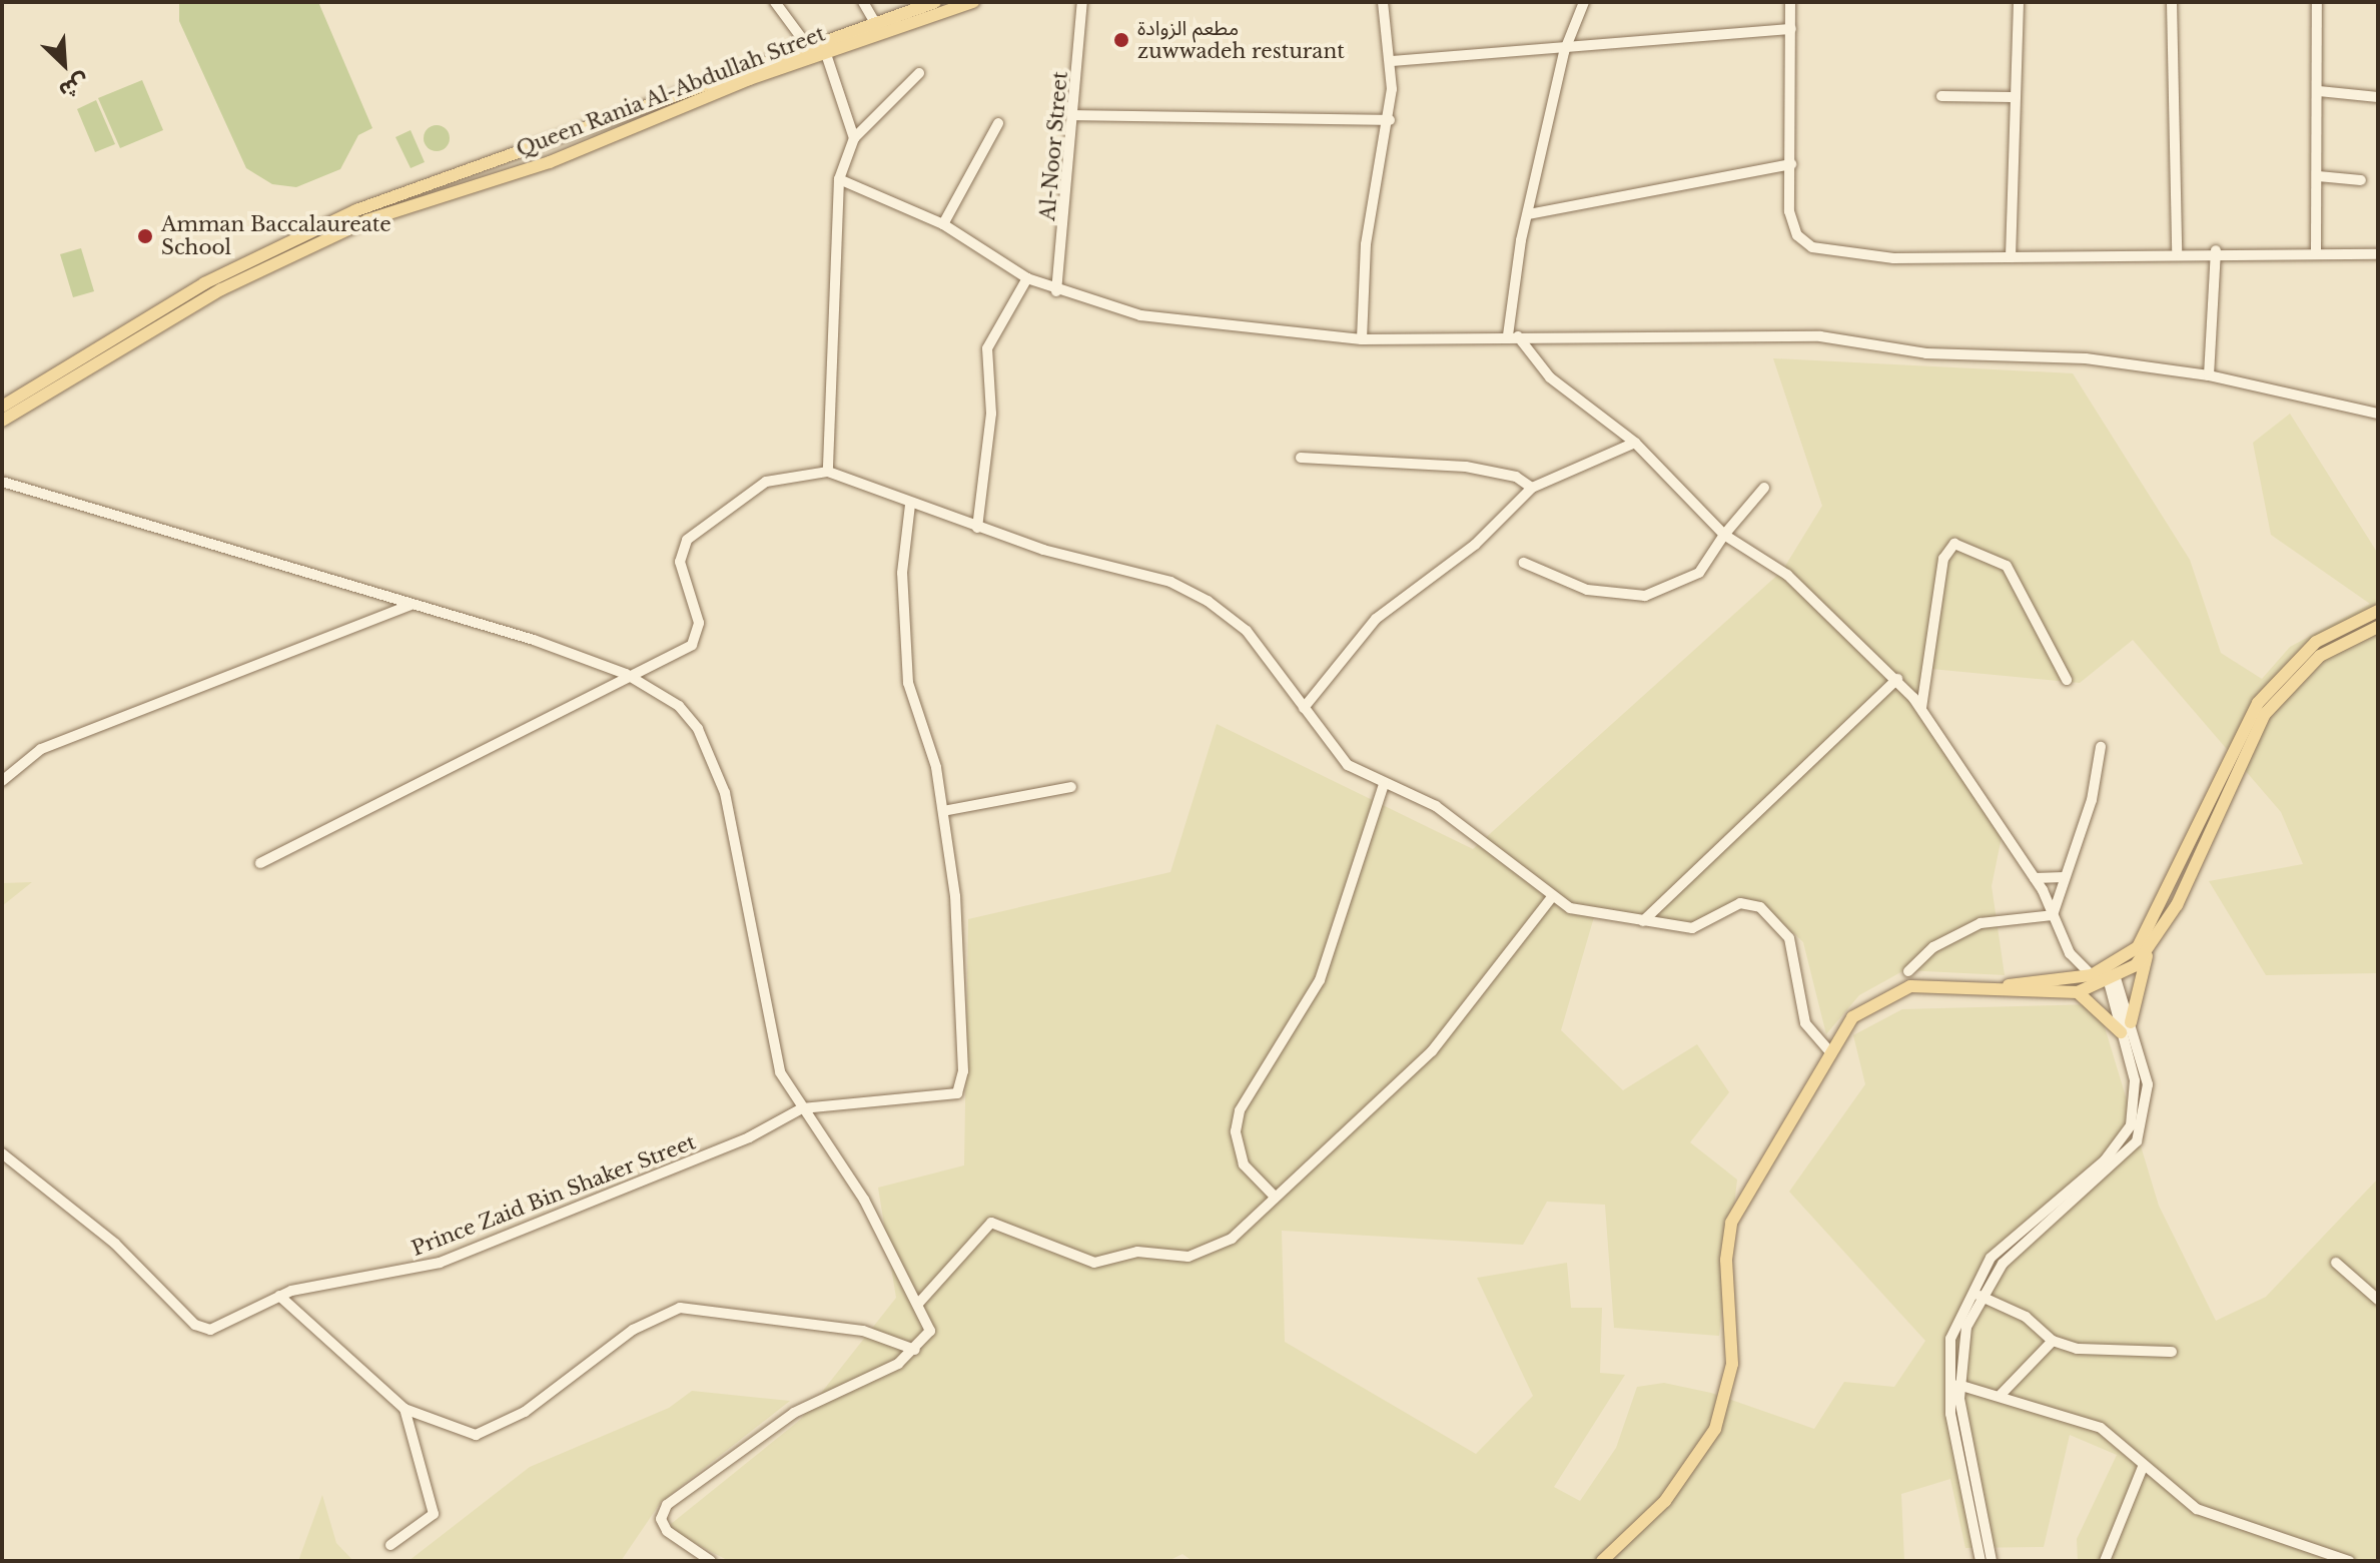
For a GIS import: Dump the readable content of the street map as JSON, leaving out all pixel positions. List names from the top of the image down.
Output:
{
  "streets": {
    "main road": ["Queen Rania Al-Abdullah Street"],
    "street": ["Al-Noor Street", "Prince Zaid Bin Shaker Street"]
  },
  "places": ["مطعم الزوادة zuwwadeh resturant", "Amman Baccalaureate School"],
  "north": "bottom right"
}
